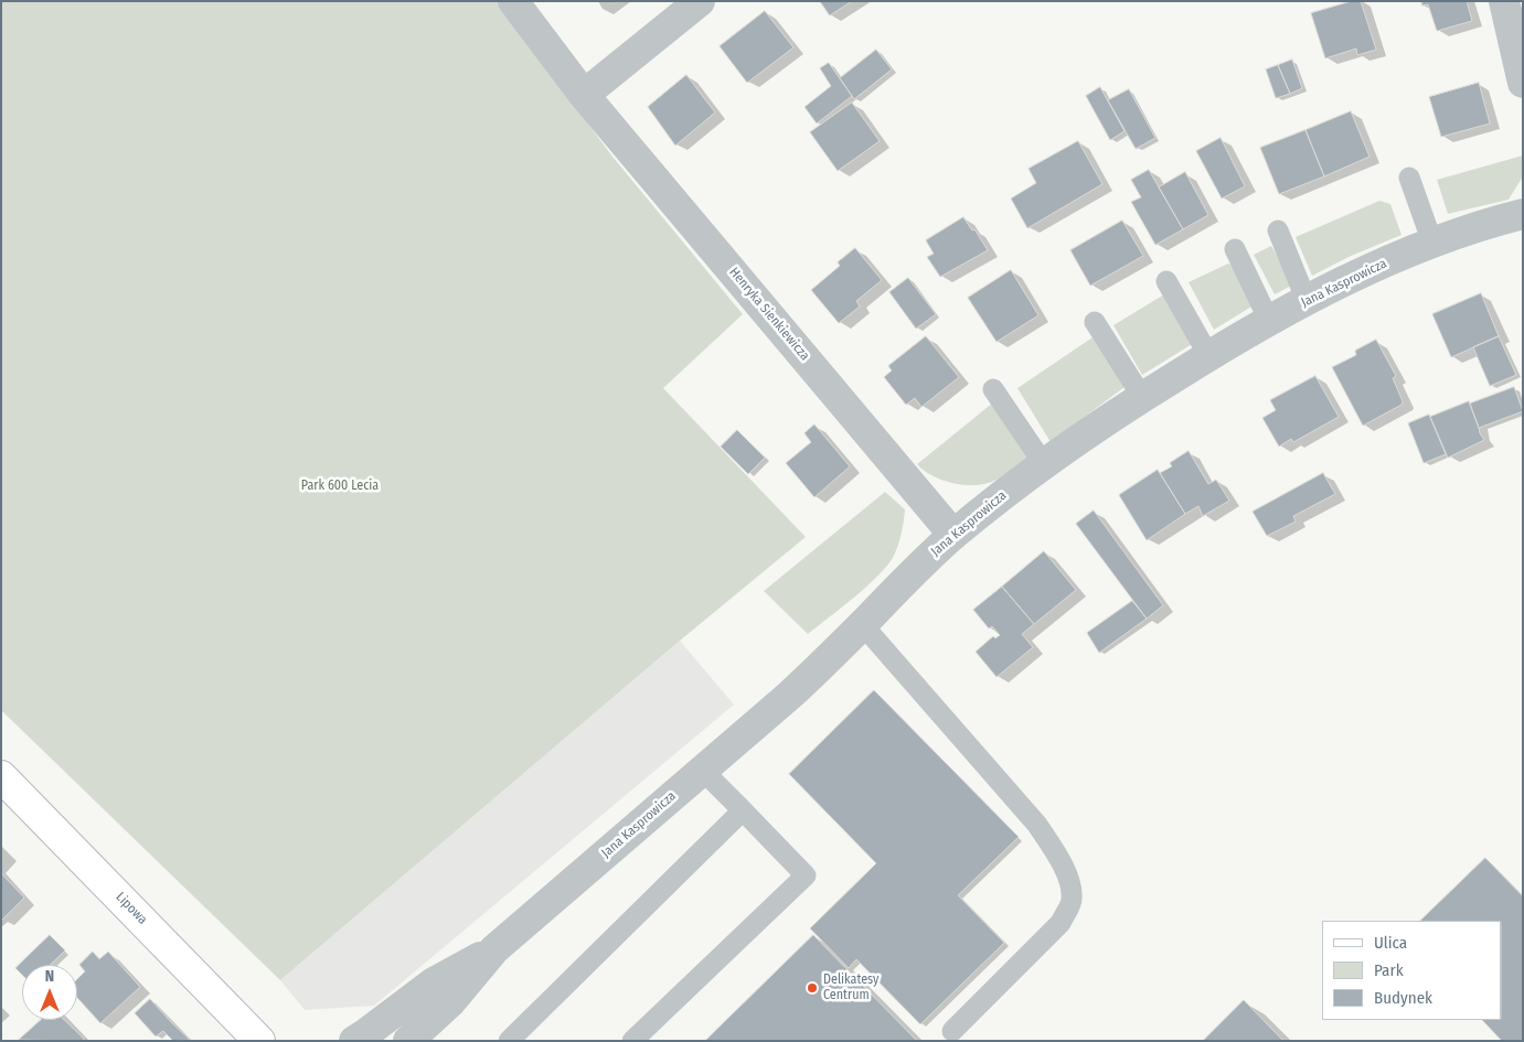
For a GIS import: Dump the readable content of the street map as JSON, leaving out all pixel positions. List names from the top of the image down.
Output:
{
  "streets": {
    "street": ["Jana Kasprowicza", "Henryka Sienkiewicza", "Lipowa"]
  },
  "crossings": [
    ["Jana Kasprowicza", "Henryka Sienkiewicza"]
  ],
  "parks": ["Park 600 Lecia"],
  "places": ["Delikatesy Centrum"],
  "legend": ["Ulica", "Park", "Budynek"],
  "north": "top"
}
